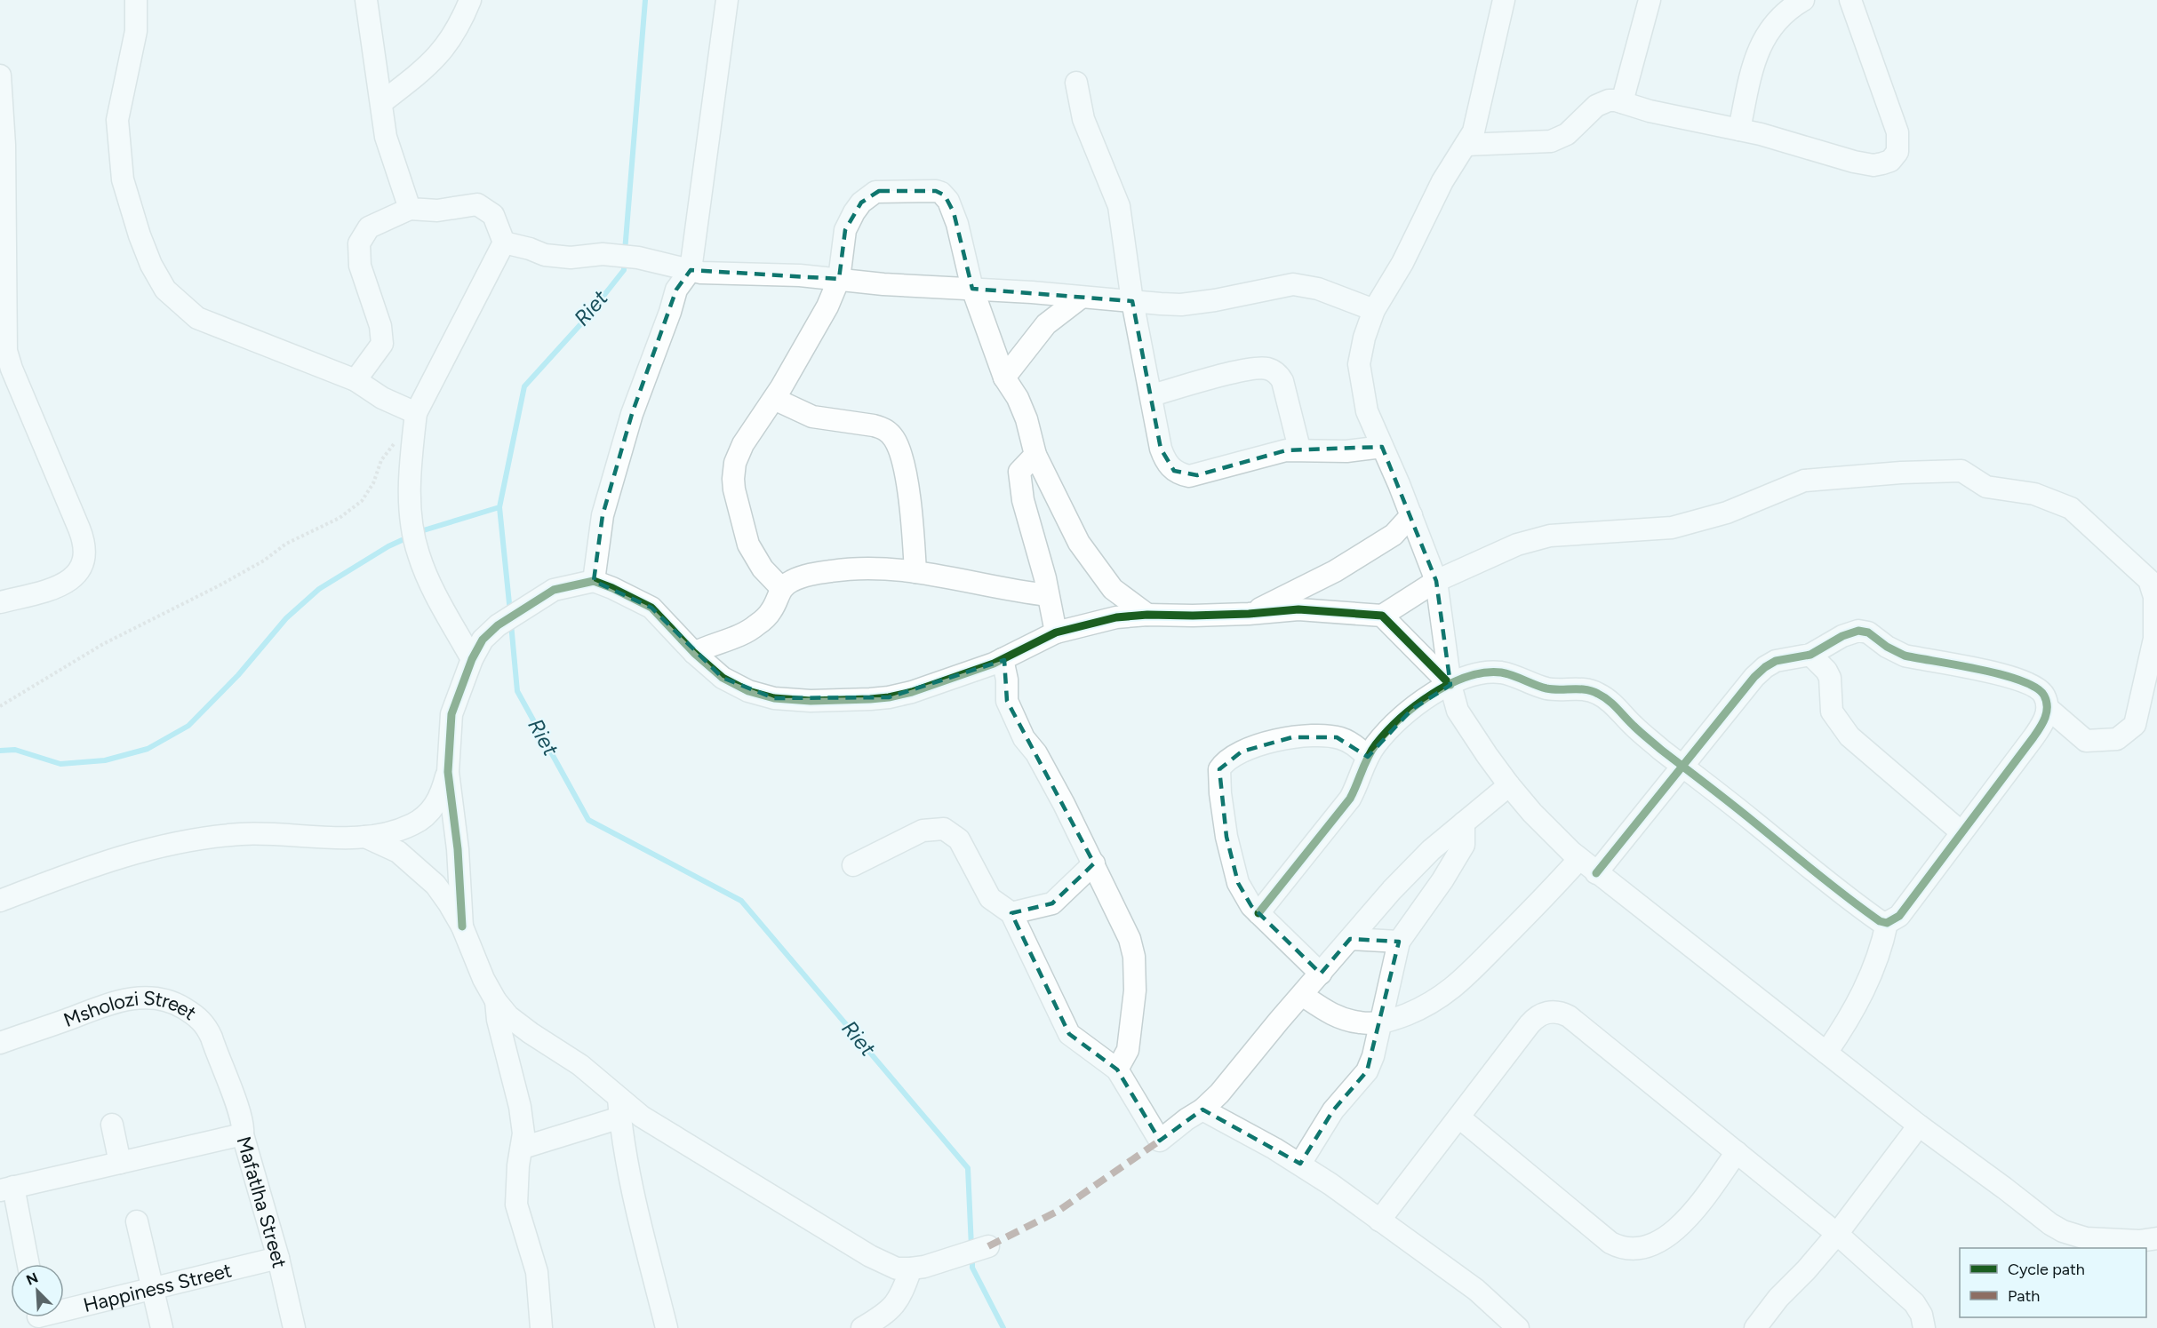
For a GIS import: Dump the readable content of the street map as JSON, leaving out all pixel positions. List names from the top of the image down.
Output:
{
  "streets": {
    "street": ["Msholozi Street", "Mafatlha Street", "Happiness Street"]
  },
  "crossings": [
    ["Msholozi Street", "Mafatlha Street"],
    ["Mafatlha Street", "Happiness Street"]
  ],
  "water": ["Riet"],
  "legend": ["Cycle path", "Path"],
  "north": "top left"
}
